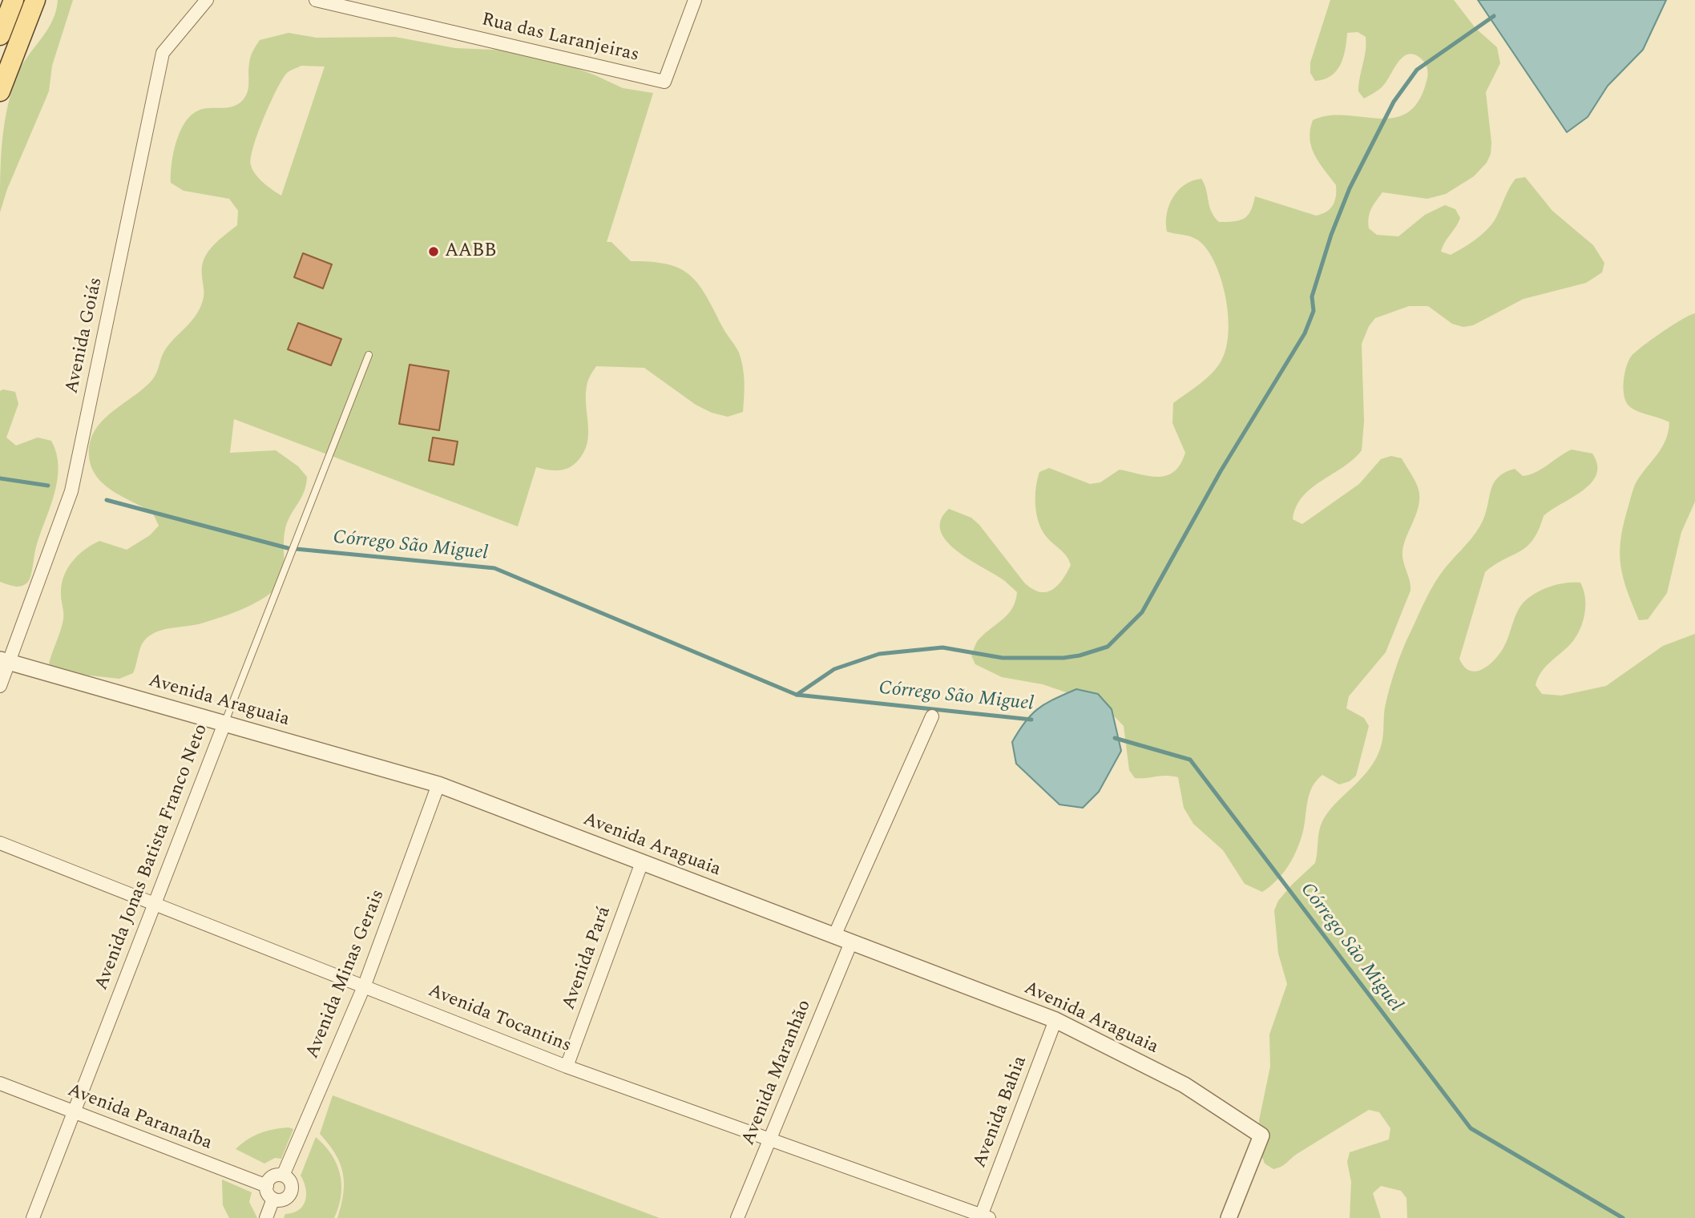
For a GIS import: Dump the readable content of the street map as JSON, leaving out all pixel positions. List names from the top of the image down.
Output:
{
  "streets": {
    "street": [
      "Rua das Laranjeiras",
      "Avenida Goiás",
      "Avenida Araguaia",
      "Avenida Jonas Batista Franco Neto",
      "Avenida Pará",
      "Avenida Minas Gerais",
      "Avenida Tocantins",
      "Avenida Maranhão",
      "Avenida Bahia",
      "Avenida Paranaíba"
    ]
  },
  "crossings": [
    ["Avenida Goiás", "Avenida Araguaia"],
    ["Avenida Araguaia", "Avenida Jonas Batista Franco Neto"],
    ["Avenida Araguaia", "Avenida Pará"],
    ["Avenida Araguaia", "Avenida Minas Gerais"],
    ["Avenida Araguaia", "Avenida Maranhão"],
    ["Avenida Araguaia", "Avenida Bahia"],
    ["Avenida Jonas Batista Franco Neto", "Avenida Tocantins"],
    ["Avenida Jonas Batista Franco Neto", "Avenida Paranaíba"],
    ["Avenida Pará", "Avenida Tocantins"],
    ["Avenida Minas Gerais", "Avenida Tocantins"],
    ["Avenida Minas Gerais", "Avenida Paranaíba"],
    ["Avenida Tocantins", "Avenida Maranhão"],
    ["Avenida Tocantins", "Avenida Bahia"]
  ],
  "water": ["Córrego São Miguel"],
  "places": ["AABB"]
}
